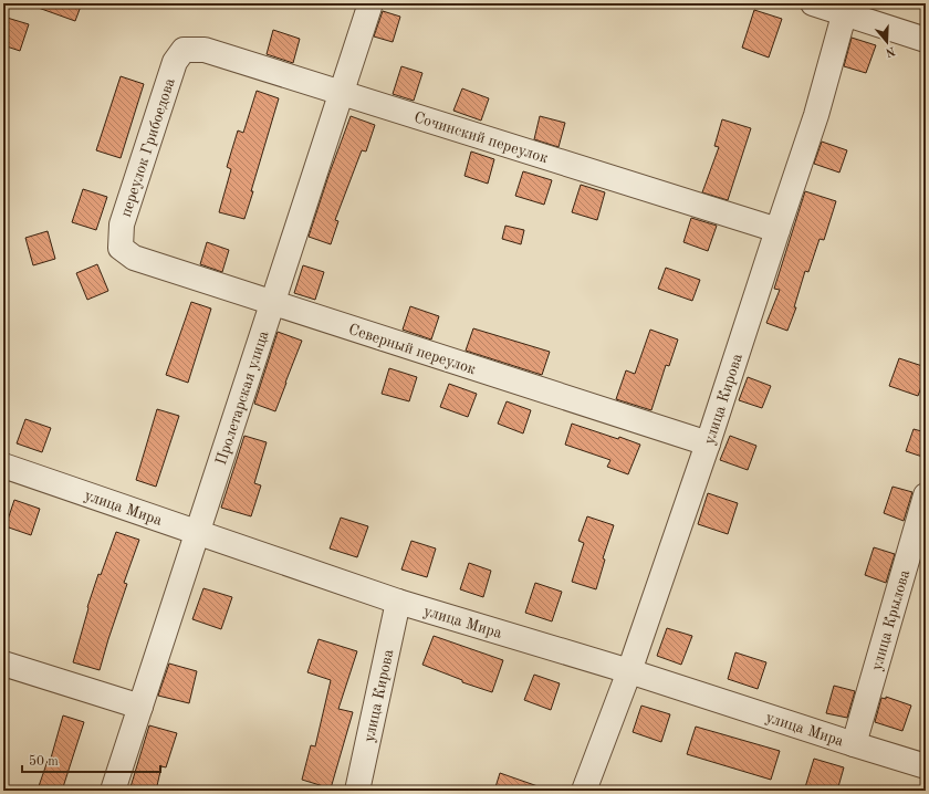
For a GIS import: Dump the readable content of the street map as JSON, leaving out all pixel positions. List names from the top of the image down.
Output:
{
  "streets": {
    "street": [
      "Сочинский переулок",
      "переулок Грибоедова",
      "Северный переулок",
      "Пролетарская улица",
      "улица Кирова",
      "улица Мира",
      "улица Крылова"
    ]
  },
  "crossings": [
    ["Сочинский переулок", "переулок Грибоедова"],
    ["Сочинский переулок", "Пролетарская улица"],
    ["Сочинский переулок", "улица Кирова"],
    ["переулок Грибоедова", "Северный переулок"],
    ["Северный переулок", "Пролетарская улица"],
    ["Северный переулок", "улица Кирова"],
    ["Пролетарская улица", "улица Мира"],
    ["улица Кирова", "улица Мира"],
    ["улица Мира", "улица Крылова"]
  ],
  "scale_bar": "50 m",
  "north": "bottom"
}
